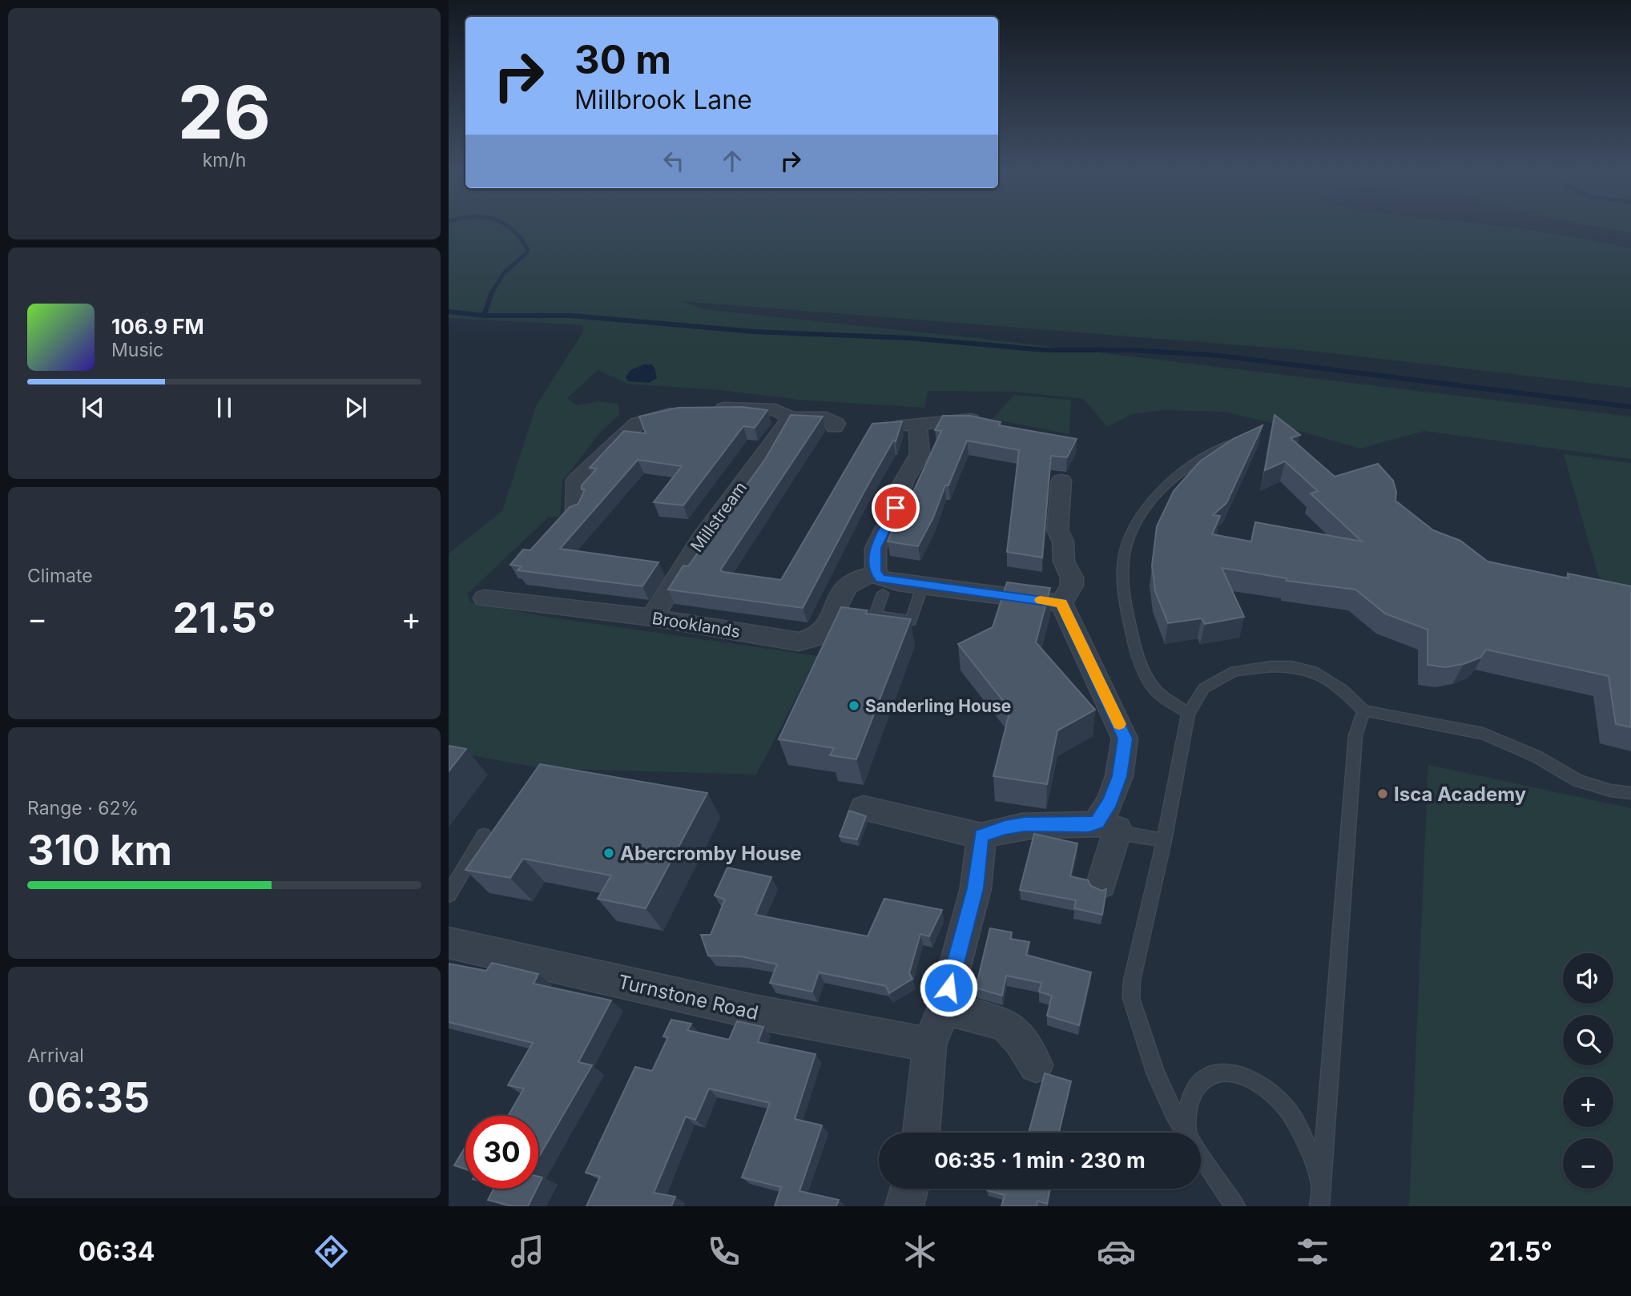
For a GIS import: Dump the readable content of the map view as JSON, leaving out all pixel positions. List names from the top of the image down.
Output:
{
  "streets": {
    "street": ["Millstream", "Brooklands", "Turnstone Road"]
  },
  "crossings": [
    ["Millstream", "Brooklands"]
  ],
  "places": ["Sanderling House", "Isca Academy", "Abercromby House"],
  "page": {
    "tile": [
      ["26", "km/h"],
      "Climate",
      ["Range · 62%", "310 km"],
      ["Arrival", "06:35"]
    ],
    "turn": ["30 m", "Millbrook Lane"],
    "song": ["106.9 FM", "Music"],
    "heat": ["−", "21.5°", "+"],
    "map_buttons": ["+", "−"],
    "limit": "30",
    "trip": "06:35 · 1 min · 230 m",
    "tabs": ["06:34", "21.5°"]
  }
}
